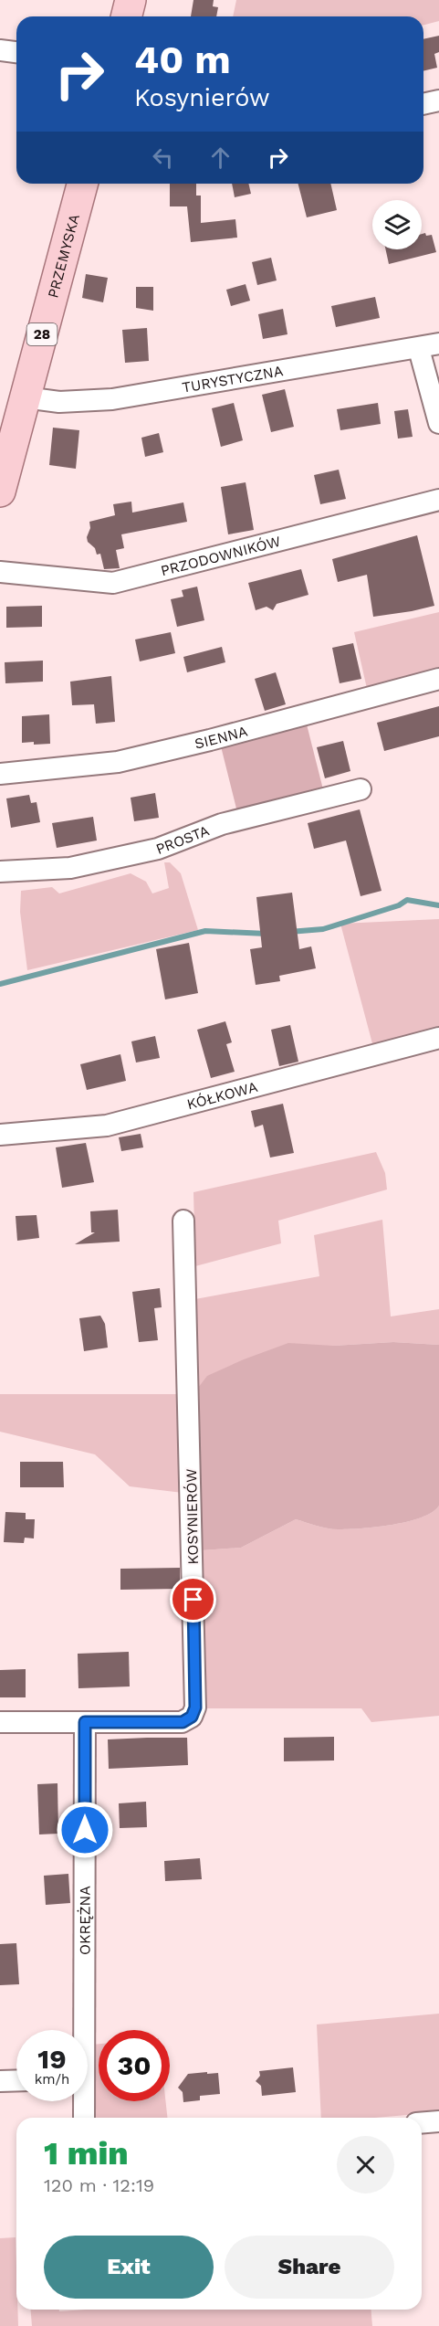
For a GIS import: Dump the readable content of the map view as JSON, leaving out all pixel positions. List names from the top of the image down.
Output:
{
  "streets": {
    "main road": ["PRZEMYSKA", "28"],
    "street": [
      "TURYSTYCZNA",
      "PRZODOWNIKÓW",
      "SIENNA",
      "PROSTA",
      "KÓŁKOWA",
      "KOSYNIERÓW",
      "OKRĘŻNA"
    ]
  },
  "crossings": [
    ["PRZEMYSKA", "TURYSTYCZNA"],
    ["KOSYNIERÓW", "OKRĘŻNA"]
  ],
  "page": {
    "turn": ["40 m", "Kosynierów"],
    "speed": "19 km/h",
    "limit": "30",
    "heading": ["1 min", "120 m · 12:19"],
    "buttons": ["Exit", "Share"]
  }
}
